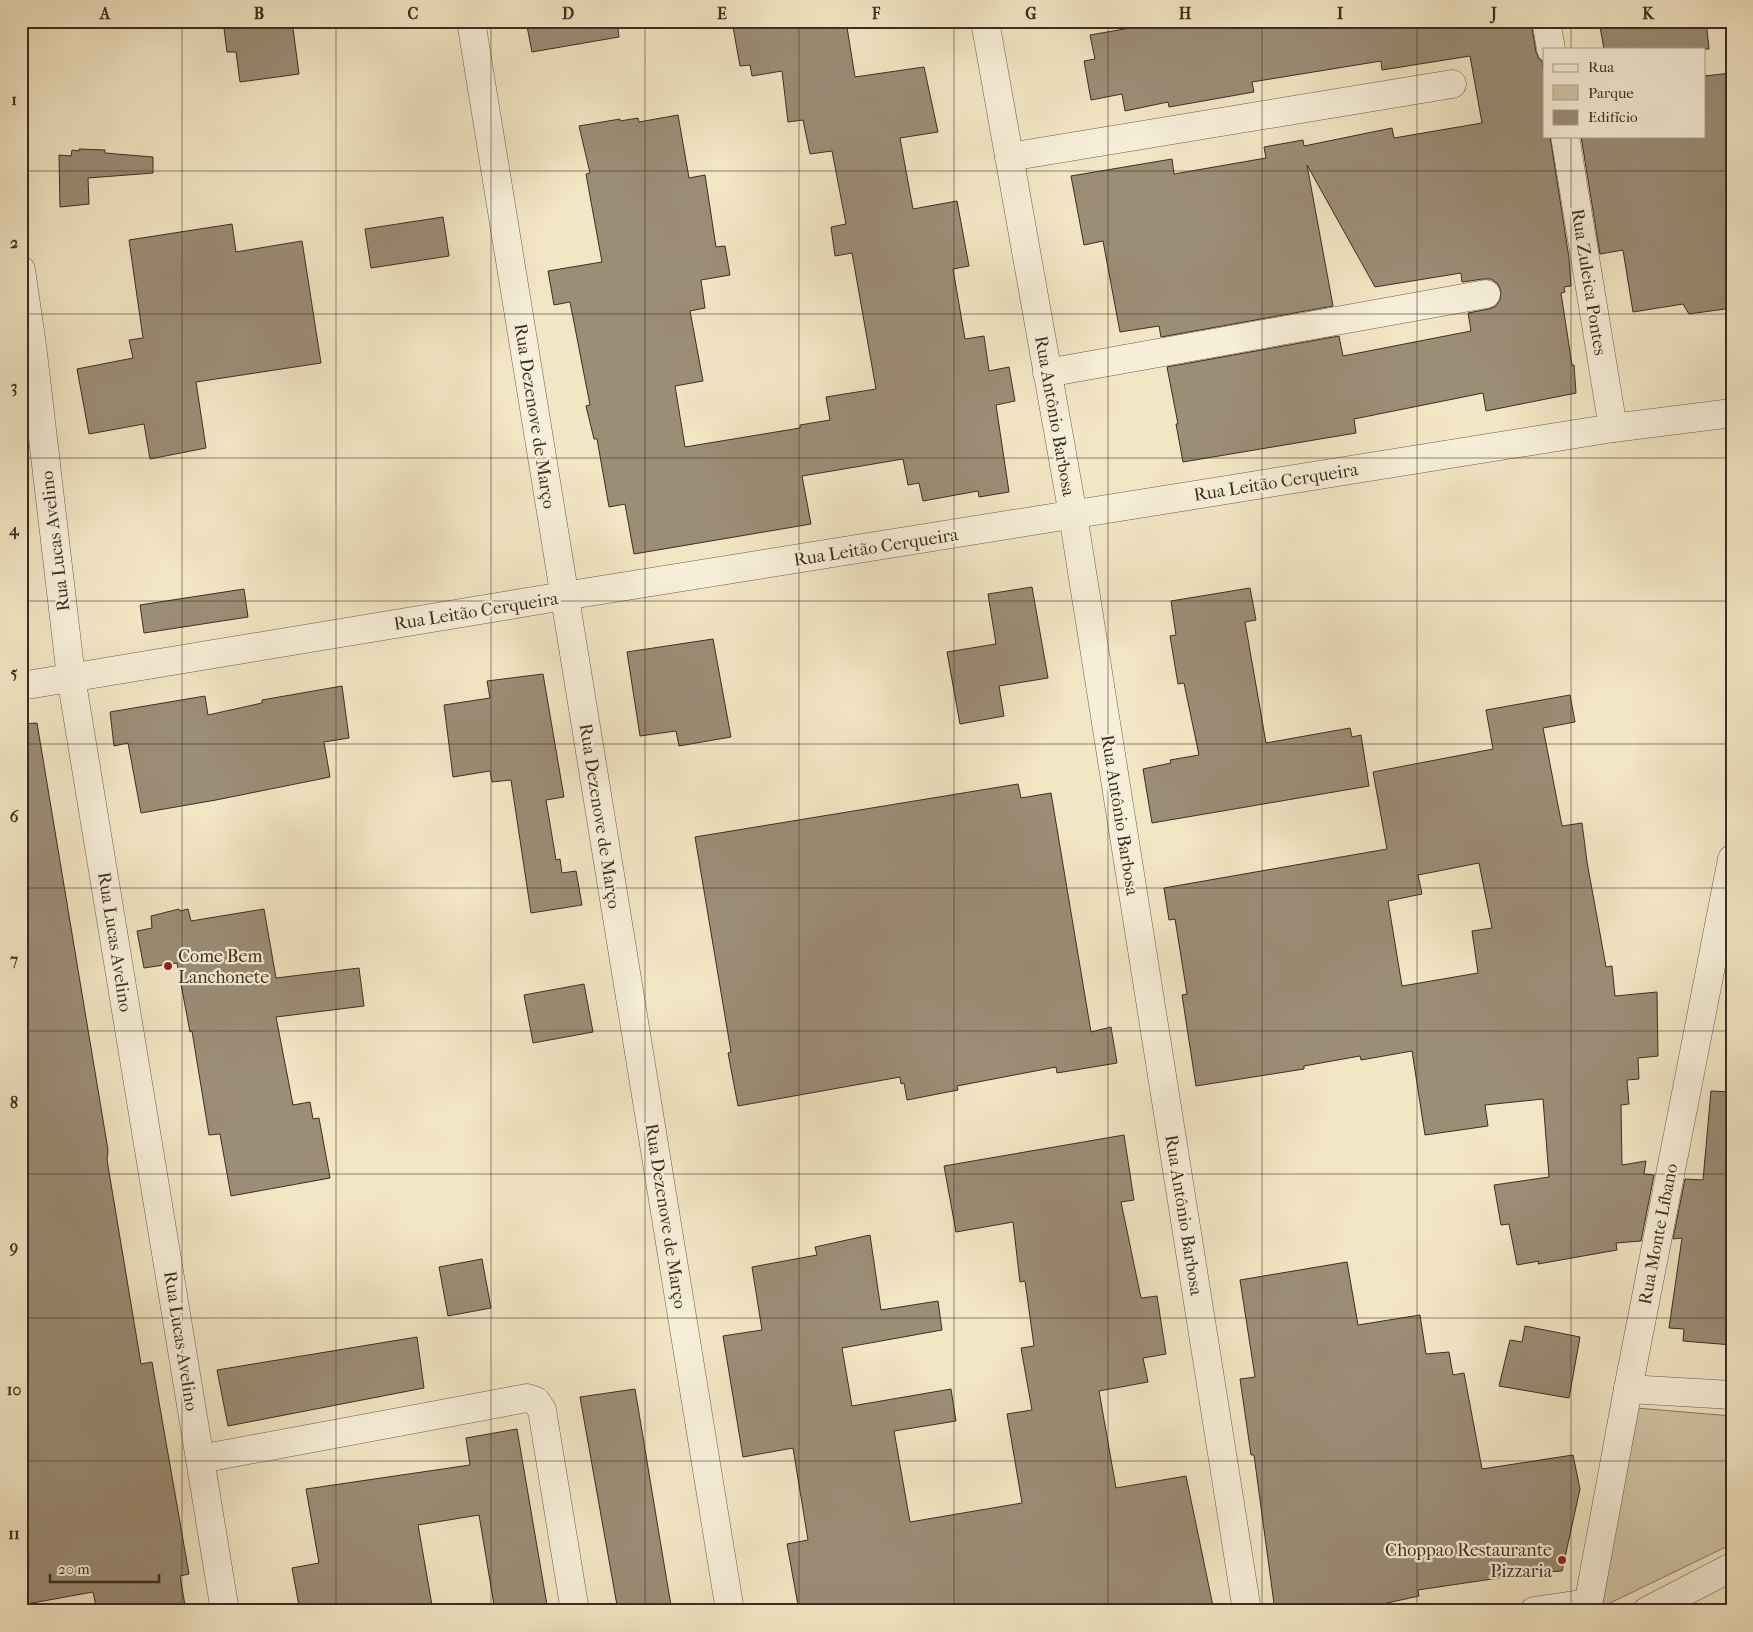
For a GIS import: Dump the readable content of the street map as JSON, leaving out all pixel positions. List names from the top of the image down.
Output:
{
  "streets": {
    "street": [
      "Rua Zuleica Pontes",
      "Rua Dezenove de Março",
      "Rua Antônio Barbosa",
      "Rua Leitão Cerqueira",
      "Rua Lucas Avelino",
      "Rua Monte Líbano"
    ]
  },
  "crossings": [
    ["Rua Zuleica Pontes", "Rua Leitão Cerqueira"],
    ["Rua Dezenove de Março", "Rua Leitão Cerqueira"],
    ["Rua Antônio Barbosa", "Rua Leitão Cerqueira"],
    ["Rua Leitão Cerqueira", "Rua Lucas Avelino"]
  ],
  "places": ["Come Bem Lanchonete", "Choppao Restaurante Pizzaria"],
  "legend": ["Rua", "Parque", "Edifício"],
  "scale_bar": "20 m",
  "grid": {
    "columns": [
      "A",
      "B",
      "C",
      "D",
      "E",
      "F",
      "G",
      "H",
      "I",
      "J",
      "K"
    ],
    "rows": [
      "1",
      "2",
      "3",
      "4",
      "5",
      "6",
      "7",
      "8",
      "9",
      "10",
      "11"
    ]
  }
}
